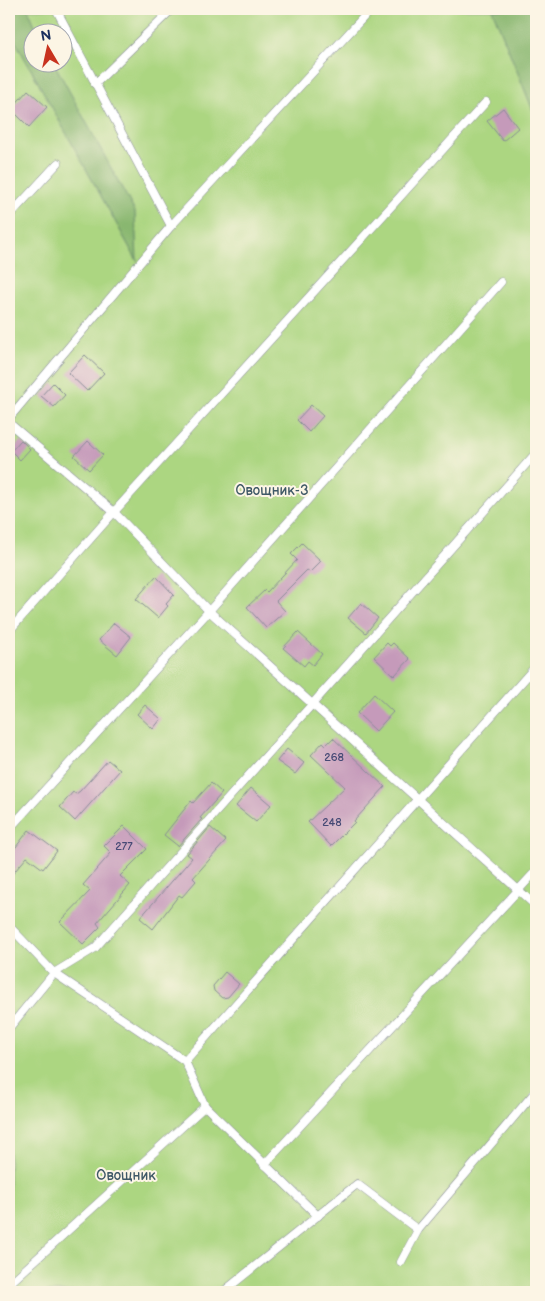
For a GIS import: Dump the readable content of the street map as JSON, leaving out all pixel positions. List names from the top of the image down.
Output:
{
  "parks": ["Овощник-3", "Овощник"],
  "house_numbers": ["268", "248", "277"],
  "north": "top"
}
